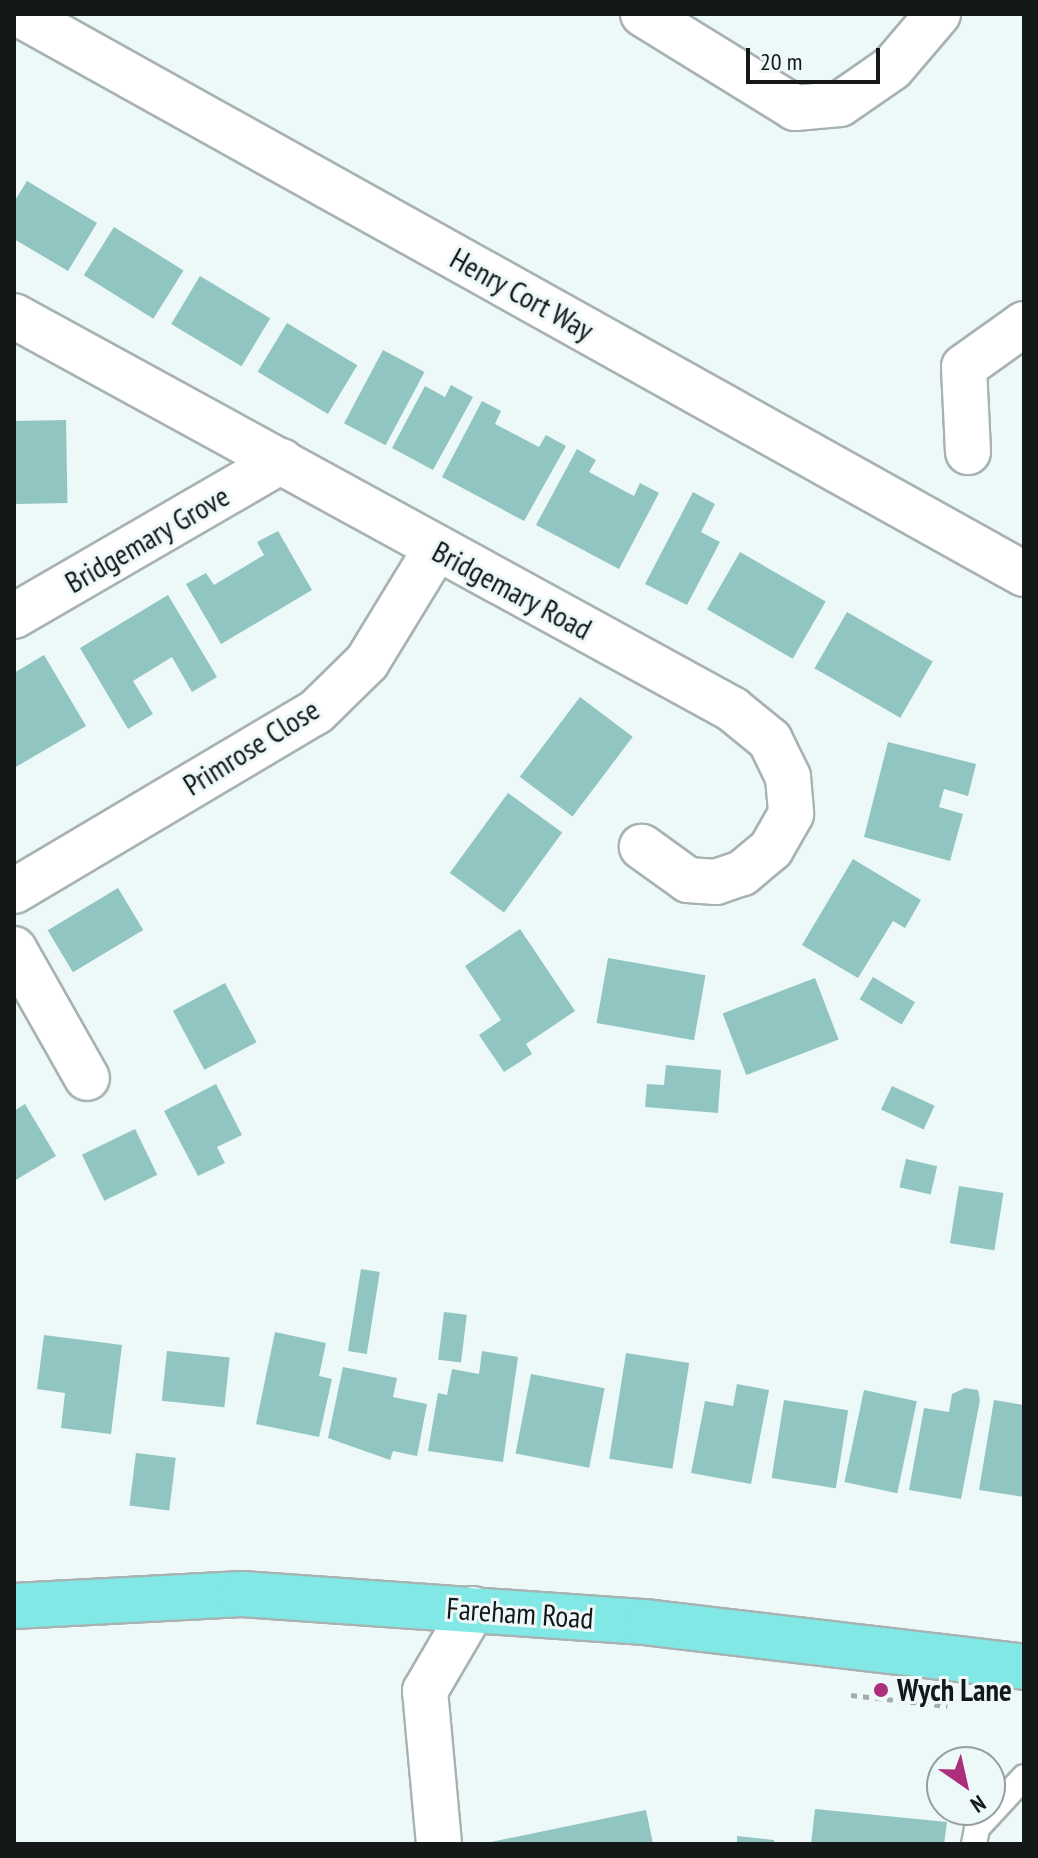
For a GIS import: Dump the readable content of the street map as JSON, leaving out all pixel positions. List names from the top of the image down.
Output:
{
  "streets": {
    "main road": ["Fareham Road"],
    "street": [
      "Henry Cort Way",
      "Bridgemary Grove",
      "Bridgemary Road",
      "Primrose Close"
    ]
  },
  "crossings": [
    ["Bridgemary Grove", "Bridgemary Road"],
    ["Bridgemary Road", "Primrose Close"]
  ],
  "places": ["Wych Lane"],
  "scale_bar": "20 m",
  "north": "bottom right"
}
